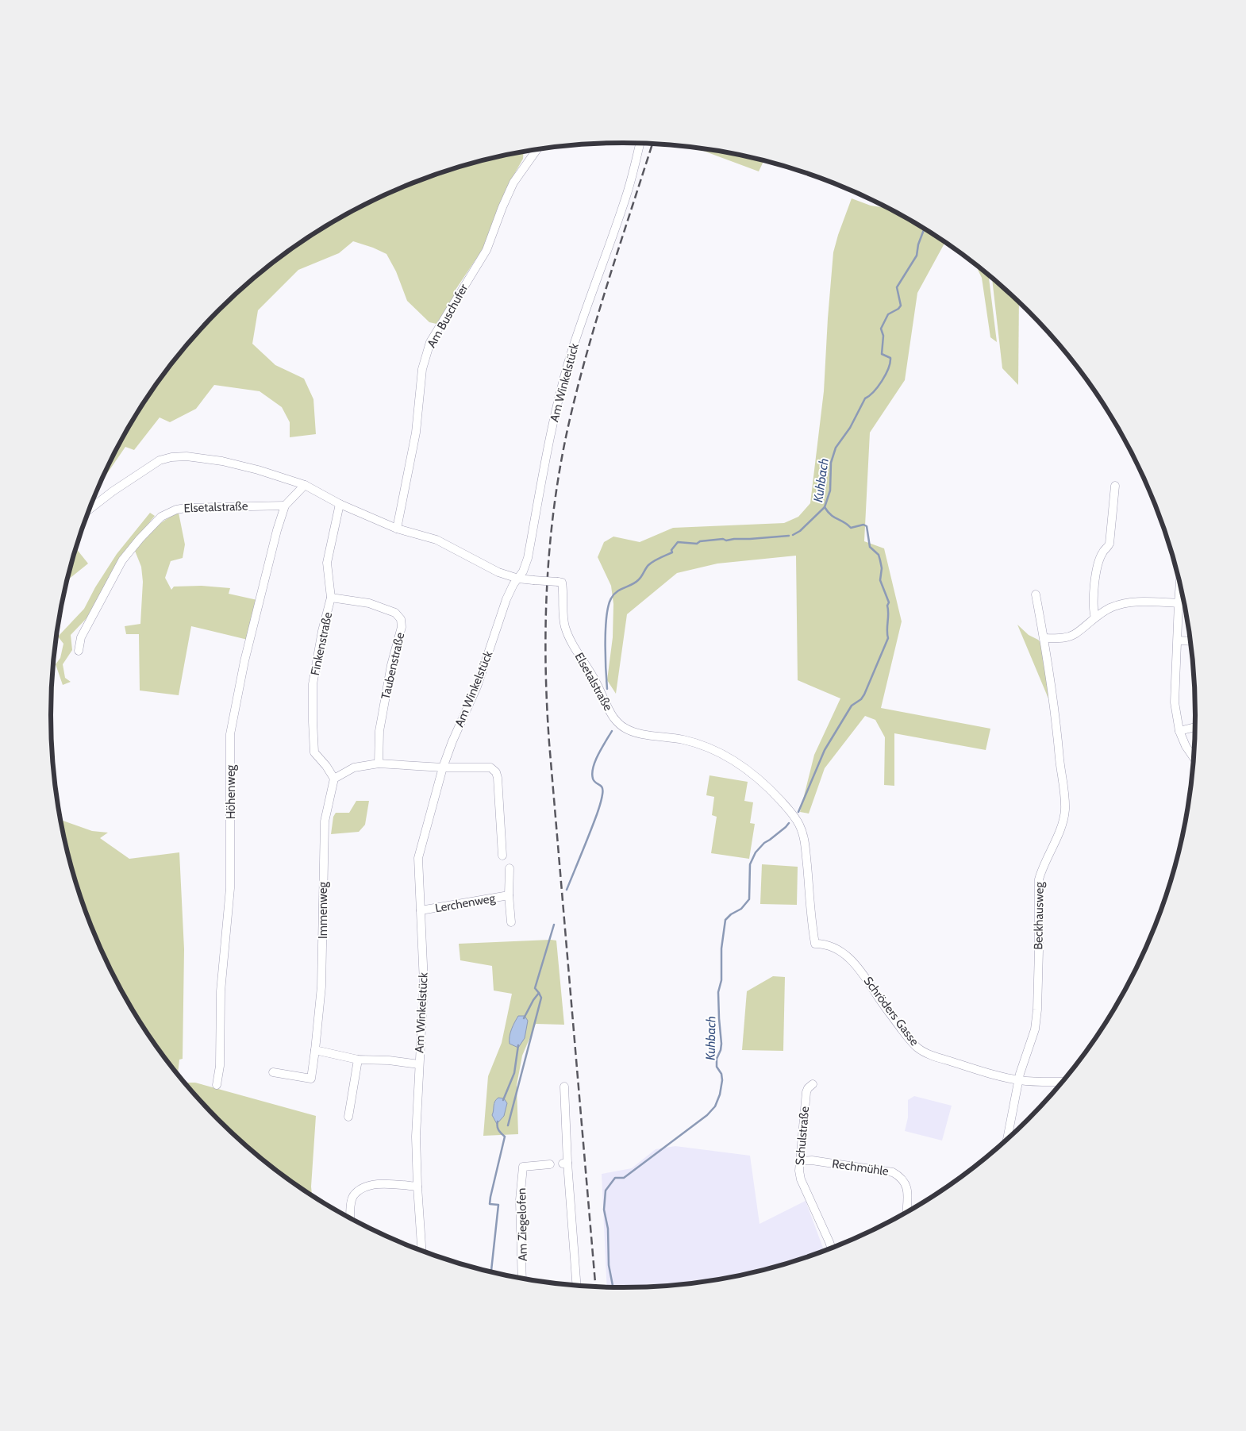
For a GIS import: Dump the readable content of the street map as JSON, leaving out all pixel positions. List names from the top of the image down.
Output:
{
  "streets": {
    "street": [
      "Am Buschufer",
      "Am Winkelstück",
      "Elsetalstraße",
      "Finkenstraße",
      "Taubenstraße",
      "Höhenweg",
      "Lerchenweg",
      "Immenweg",
      "Beckhausweg",
      "Schröders Gasse",
      "Schulstraße",
      "Rechmühle",
      "Am Ziegelofen"
    ]
  },
  "crossings": [
    ["Am Buschufer", "Elsetalstraße"],
    ["Am Winkelstück", "Elsetalstraße"],
    ["Am Winkelstück", "Lerchenweg"],
    ["Elsetalstraße", "Finkenstraße"],
    ["Elsetalstraße", "Höhenweg"],
    ["Elsetalstraße", "Schröders Gasse"],
    ["Finkenstraße", "Taubenstraße"],
    ["Finkenstraße", "Immenweg"],
    ["Beckhausweg", "Schröders Gasse"],
    ["Schulstraße", "Rechmühle"]
  ],
  "water": ["Kuhbach"]
}
